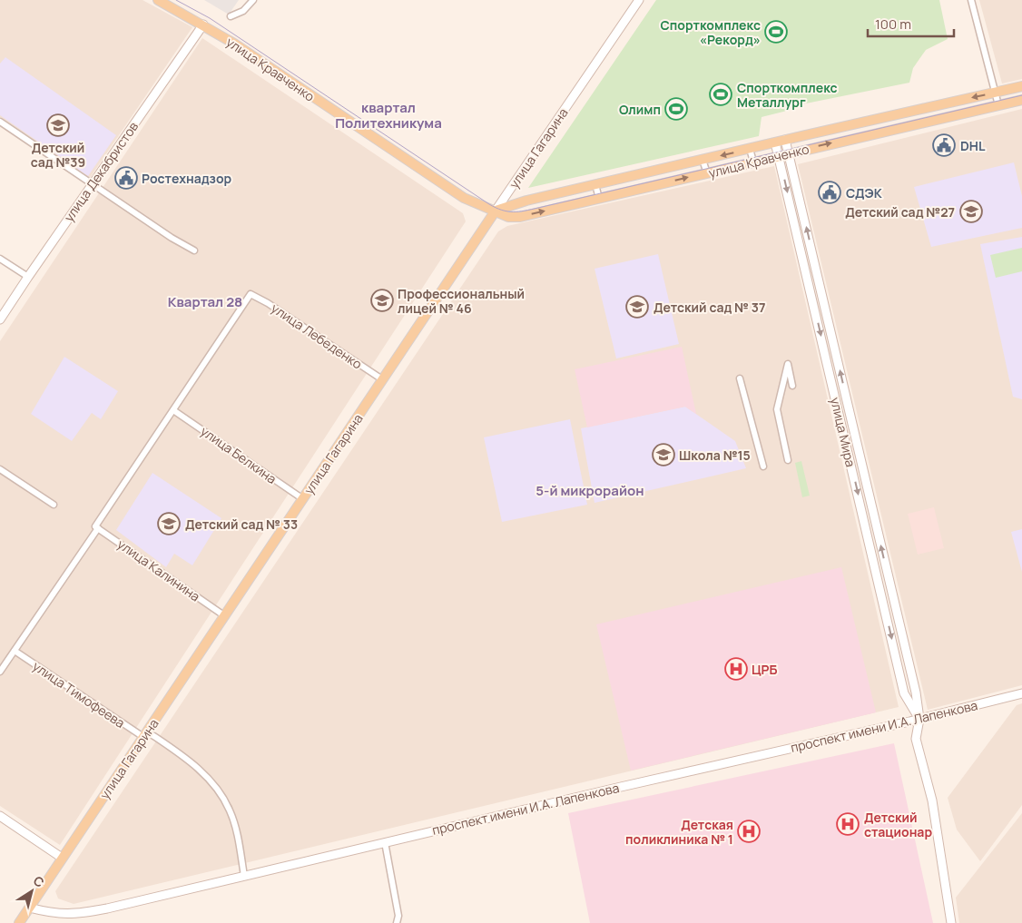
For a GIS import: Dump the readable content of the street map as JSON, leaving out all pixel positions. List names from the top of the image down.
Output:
{
  "streets": {
    "main road": [
      "улица Кравченко",
      "улица Гагарина",
      "улица Декабристов",
      "улица Мира",
      "проспект имени И.А. Лапенкова"
    ],
    "street": [
      "улица Лебеденко",
      "улица Белкина",
      "улица Калинина",
      "улица Тимофеева"
    ]
  },
  "crossings": [
    ["улица Кравченко", "улица Гагарина"],
    ["улица Кравченко", "улица Декабристов"],
    ["улица Кравченко", "улица Мира"],
    ["улица Гагарина", "улица Лебеденко"],
    ["улица Гагарина", "улица Белкина"],
    ["улица Гагарина", "улица Калинина"],
    ["улица Гагарина", "улица Тимофеева"],
    ["улица Гагарина", "проспект имени И.А. Лапенкова"],
    ["улица Лебеденко", "улица Белкина"],
    ["улица Мира", "проспект имени И.А. Лапенкова"],
    ["улица Тимофеева", "проспект имени И.А. Лапенкова"]
  ],
  "districts": ["квартал Политехникума", "Квартал 28", "5-й микрорайон"],
  "places": {
    "sports": ["Спорткомплекс «Рекорд»", "Спорткомплекс Металлург", "Олимп"],
    "school or university": [
      "Детский сад №39",
      "Детский сад №27",
      "Профессиональный лицей № 46",
      "Детский сад № 37",
      "Школа №15",
      "Детский сад № 33"
    ],
    "public building": ["DHL", "Ростехнадзор", "СДЭК"],
    "hospital": ["ЦРБ", "Детский стационар", "Детская поликлиника № 1"]
  },
  "scale_bar": "100 m",
  "north": "top right"
}
